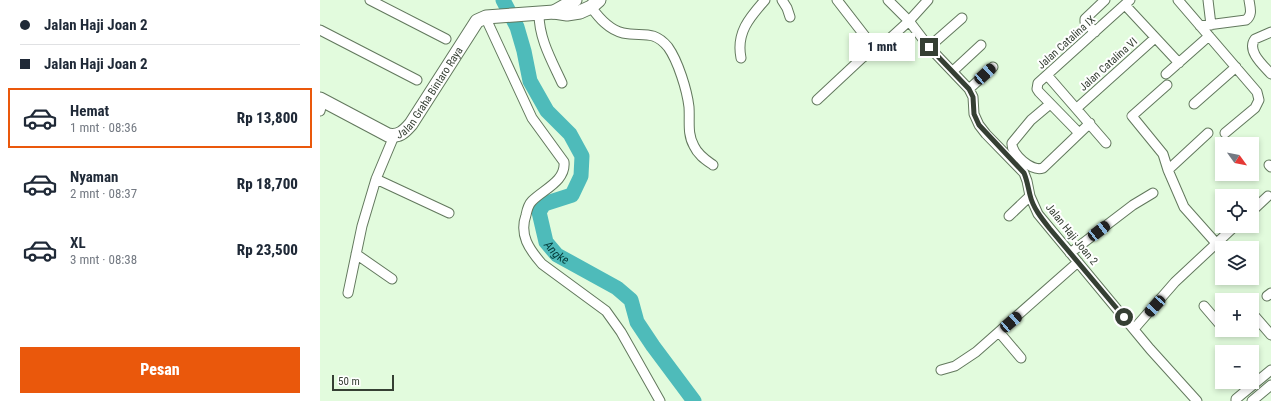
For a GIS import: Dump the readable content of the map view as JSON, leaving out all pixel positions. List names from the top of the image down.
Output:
{
  "streets": {
    "main road": ["Jalan Graha Bintaro Raya"],
    "street": ["Jalan Catalina IX", "Jalan Catalina VI", "Jalan Haji Joan 2"]
  },
  "water": ["Angke"],
  "scale_bar": "50 m",
  "north": "bottom right",
  "page": {
    "banner": ["Jalan Haji Joan 2", "Jalan Haji Joan 2"],
    "bubble": "1 mnt",
    "list": [
      {
        "name": "Hemat",
        "note": "1 mnt · 08:36",
        "value": "Rp 13,800"
      },
      {
        "name": "Nyaman",
        "note": "2 mnt · 08:37",
        "value": "Rp 18,700"
      },
      {
        "name": "XL",
        "note": "3 mnt · 08:38",
        "value": "Rp 23,500"
      }
    ],
    "map_buttons": ["+", "−"],
    "buttons": "Pesan",
    "scale": "50 m"
  }
}
